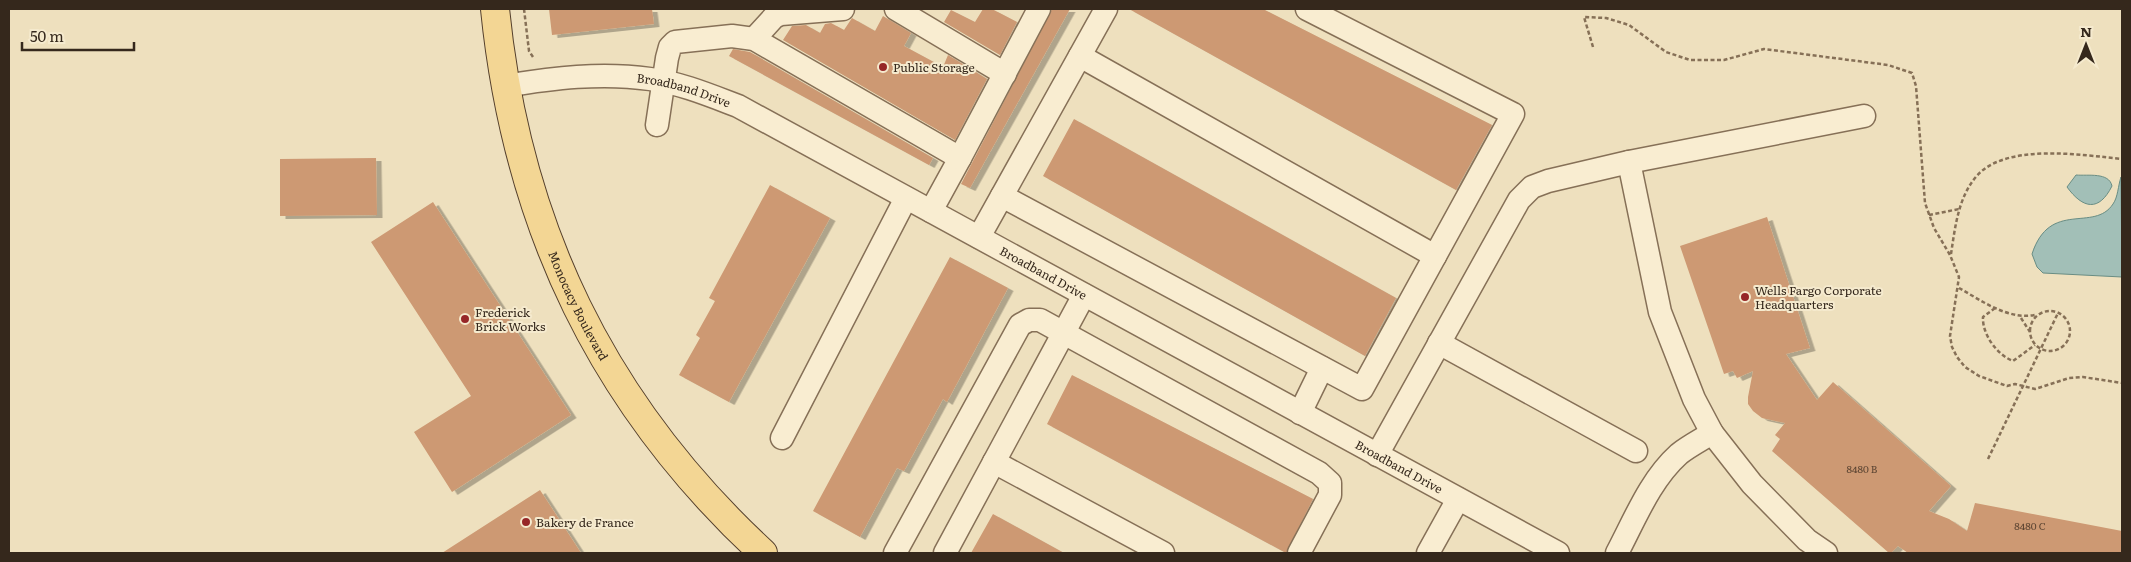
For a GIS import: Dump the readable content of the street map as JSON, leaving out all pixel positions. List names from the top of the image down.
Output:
{
  "streets": {
    "main road": ["Monocacy Boulevard"],
    "street": ["Broadband Drive"]
  },
  "crossings": [
    ["Broadband Drive", "Monocacy Boulevard"]
  ],
  "places": [
    "Public Storage",
    "Wells Fargo Corporate Headquarters",
    "Frederick Brick Works",
    "Bakery de France"
  ],
  "house_numbers": ["8480 B", "8480 C"],
  "scale_bar": "50 m",
  "north": "top"
}
